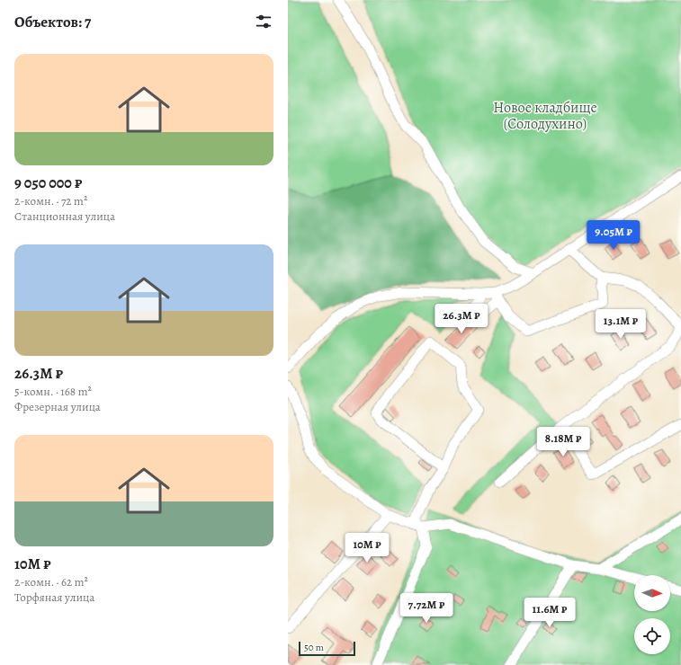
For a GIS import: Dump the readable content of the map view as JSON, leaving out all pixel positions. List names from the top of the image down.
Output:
{
  "parks": ["Новое кладбище (Солодухино)"],
  "scale_bar": "50 m",
  "north": "right",
  "page": {
    "heading": "Объектов: 7",
    "list": [
      {
        "name": "9 050 000 ₽",
        "note": "2-комн. · 72 m² · Станционная улица"
      },
      {
        "name": "26.3M ₽",
        "note": "5-комн. · 168 m² · Фрезерная улица"
      },
      {
        "name": "10M ₽",
        "note": "2-комн. · 62 m² · Торфяная улица"
      }
    ],
    "price": [
      "9.05M ₽",
      "26.3M ₽",
      "13.1M ₽",
      "8.18M ₽",
      "10M ₽",
      "7.72M ₽",
      "11.6M ₽"
    ],
    "scale": "50 m"
  }
}
